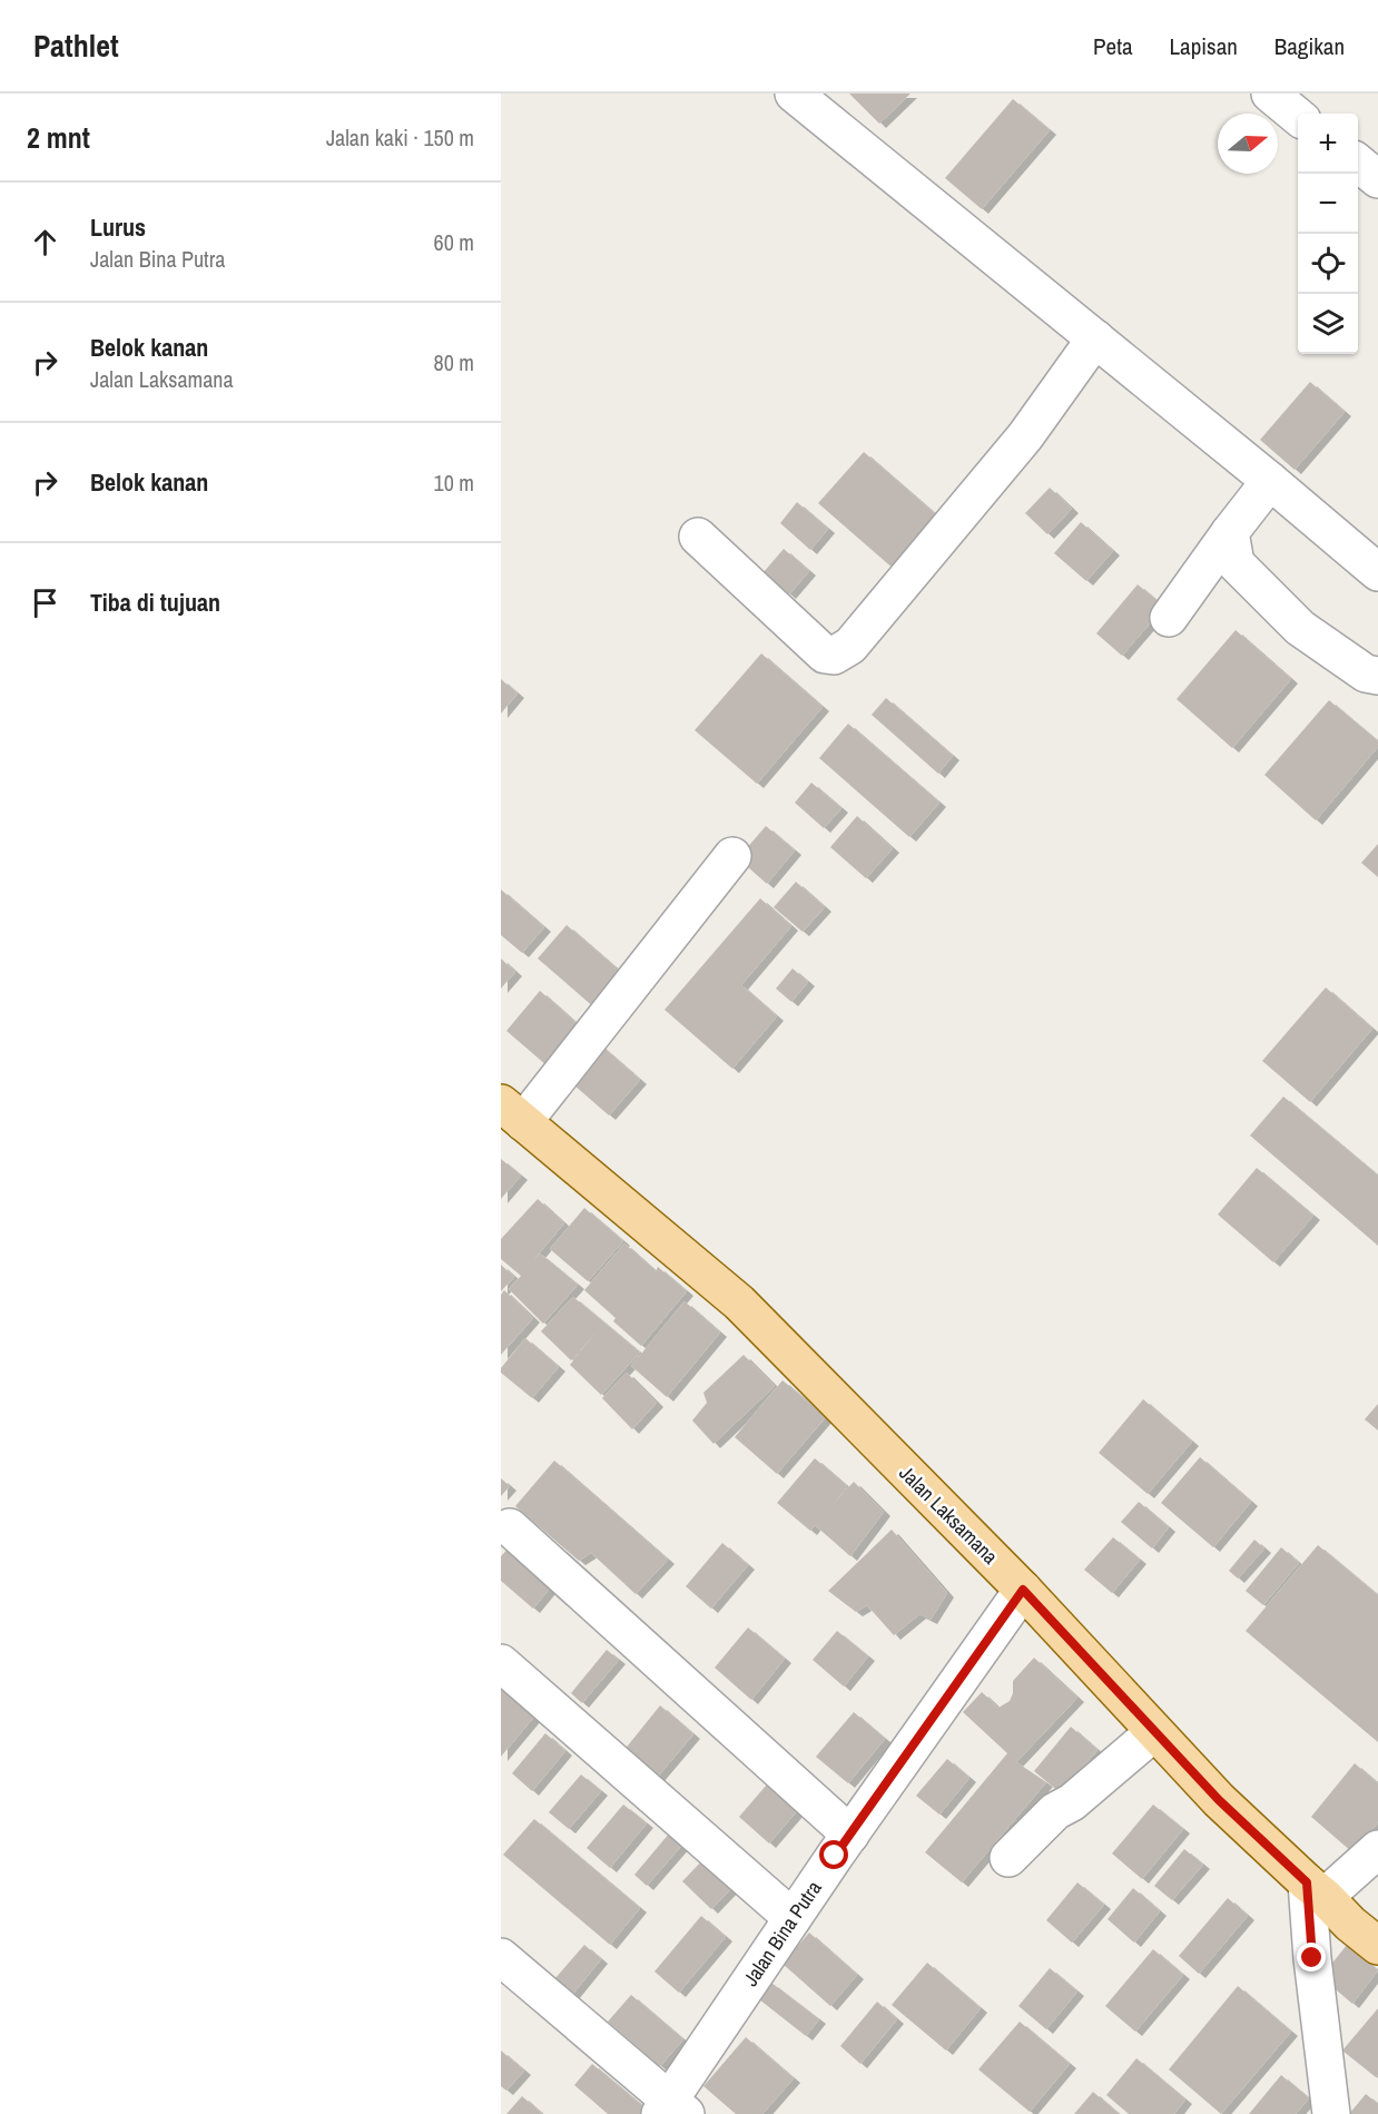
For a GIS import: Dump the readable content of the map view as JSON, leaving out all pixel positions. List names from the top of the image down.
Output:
{
  "streets": {
    "main road": ["Jalan Laksamana"],
    "street": ["Jalan Bina Putra"]
  },
  "crossings": [
    ["Jalan Laksamana", "Jalan Bina Putra"]
  ],
  "north": "right",
  "page": {
    "header": "Pathlet",
    "nav": ["Peta", "Lapisan", "Bagikan"],
    "heading": ["2 mnt", "Jalan kaki · 150 m"],
    "map_buttons": ["+", "−"],
    "list": [
      ["Lurus", "Jalan Bina Putra", "60 m"],
      ["Belok kanan", "Jalan Laksamana", "80 m"],
      ["Belok kanan", "10 m"],
      "Tiba di tujuan"
    ]
  }
}
